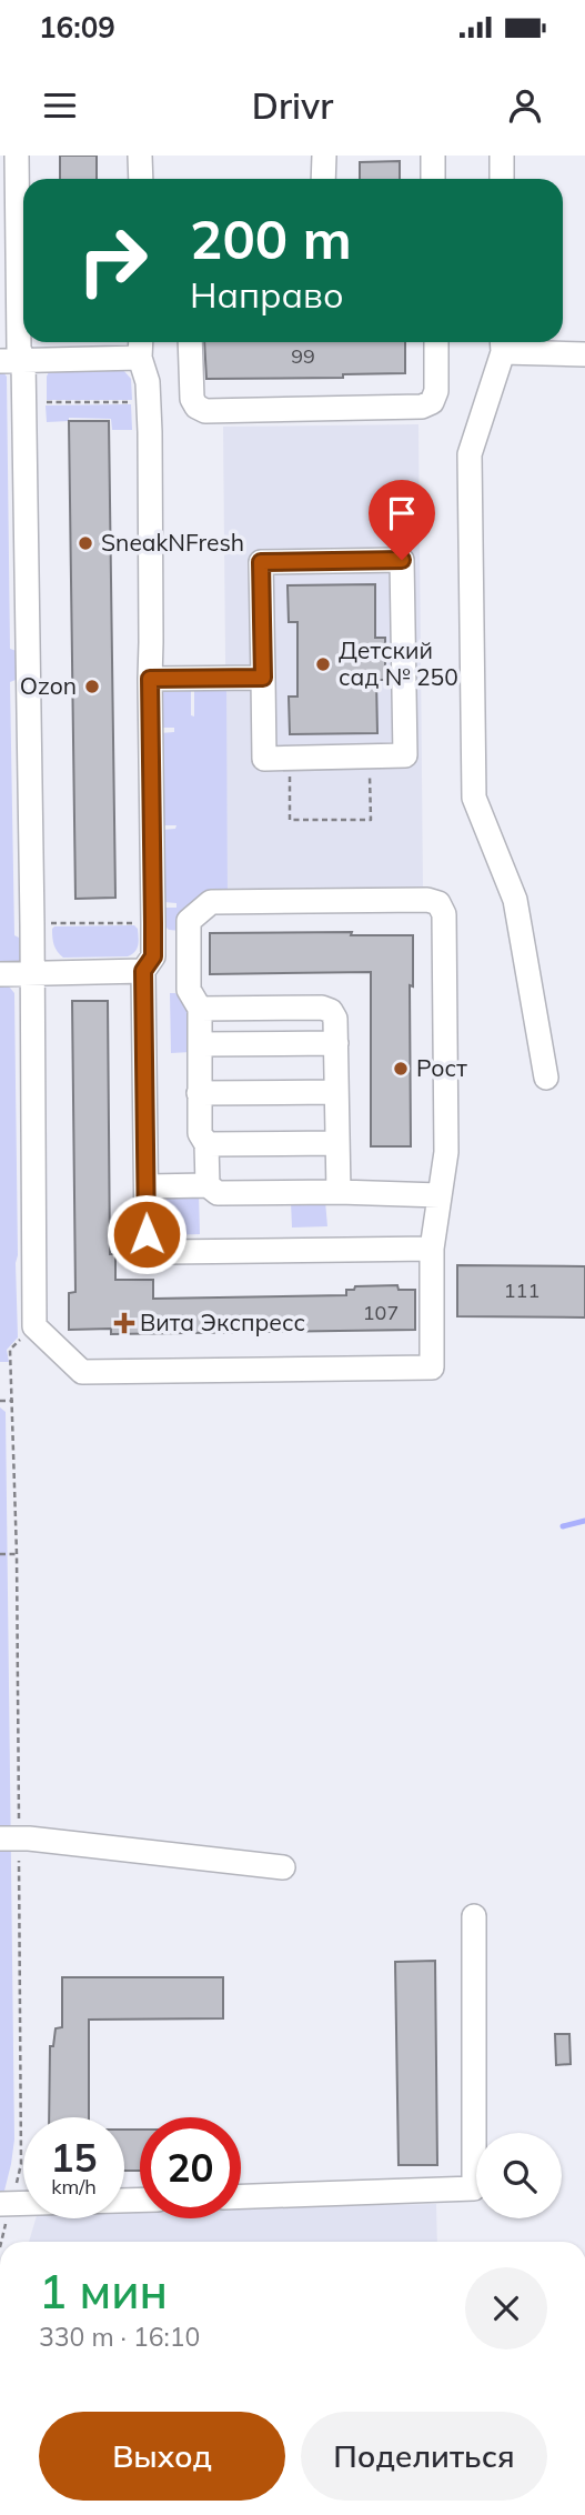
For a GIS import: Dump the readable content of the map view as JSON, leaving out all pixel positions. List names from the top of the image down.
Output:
{
  "places": {
    "other": [
      "SneakNFresh",
      "Детский сад № 250",
      "Ozon",
      "Рост"
    ],
    "health": ["Вита Экспресс"]
  },
  "house_numbers": ["99", "111", "107"],
  "page": {
    "status": "16:09",
    "header": "Drivr",
    "turn": ["200 m", "Направо"],
    "speed": "15 km/h",
    "limit": "20",
    "heading": ["1 мин", "330 m · 16:10"],
    "buttons": ["Выход", "Поделиться"]
  }
}
